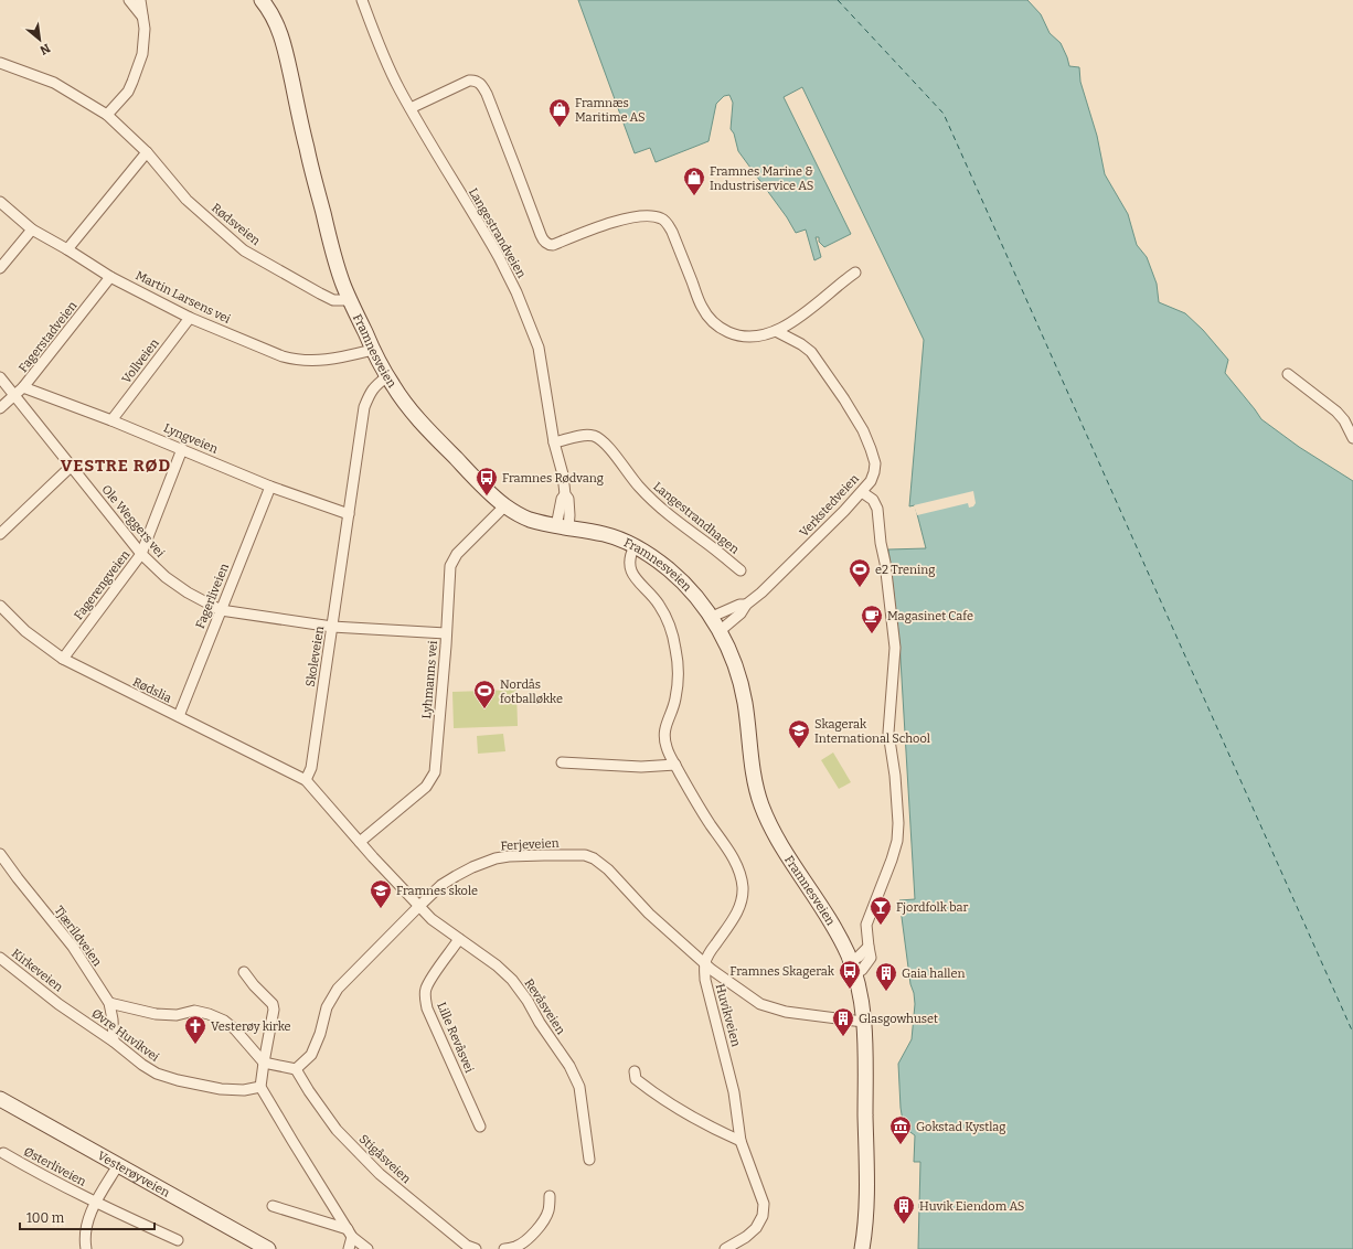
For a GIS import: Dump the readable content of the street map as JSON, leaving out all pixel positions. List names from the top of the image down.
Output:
{
  "streets": {
    "main road": ["Framnesveien", "Vesterøyveien"],
    "street": [
      "Rødsveien",
      "Langestrandveien",
      "Martin Larsens vei",
      "Fagerstadveien",
      "Vollveien",
      "Lyngveien",
      "Verkstedveien",
      "Langestrandhagen",
      "Ole Weggers vei",
      "Fagerengveien",
      "Fagerliveien",
      "Skoleveien",
      "Lyhmanns vei",
      "Rødslia",
      "Ferjeveien",
      "Tjærildveien",
      "Kirkeveien",
      "Revåsveien",
      "Huvikveien",
      "Øvre Huvikvei",
      "Lille Revåsvei",
      "Stigåsveien",
      "Østerliveien"
    ]
  },
  "crossings": [
    ["Rødsveien", "Framnesveien"],
    ["Langestrandveien", "Framnesveien"],
    ["Langestrandveien", "Langestrandhagen"],
    ["Martin Larsens vei", "Fagerstadveien"],
    ["Martin Larsens vei", "Framnesveien"],
    ["Martin Larsens vei", "Vollveien"],
    ["Fagerstadveien", "Lyngveien"],
    ["Fagerstadveien", "Ole Weggers vei"],
    ["Framnesveien", "Verkstedveien"],
    ["Framnesveien", "Skoleveien"],
    ["Framnesveien", "Lyhmanns vei"],
    ["Framnesveien", "Ferjeveien"],
    ["Framnesveien", "Huvikveien"],
    ["Vollveien", "Lyngveien"],
    ["Lyngveien", "Fagerengveien"],
    ["Lyngveien", "Fagerliveien"],
    ["Lyngveien", "Skoleveien"],
    ["Ole Weggers vei", "Fagerengveien"],
    ["Ole Weggers vei", "Fagerliveien"],
    ["Ole Weggers vei", "Skoleveien"],
    ["Ole Weggers vei", "Lyhmanns vei"],
    ["Fagerengveien", "Rødslia"],
    ["Fagerliveien", "Rødslia"],
    ["Skoleveien", "Rødslia"],
    ["Ferjeveien", "Revåsveien"],
    ["Ferjeveien", "Huvikveien"],
    ["Ferjeveien", "Stigåsveien"],
    ["Tjærildveien", "Øvre Huvikvei"],
    ["Kirkeveien", "Øvre Huvikvei"],
    ["Revåsveien", "Lille Revåsvei"]
  ],
  "districts": ["VESTRE RØD"],
  "places": {
    "shop": ["Framnæs Maritime AS", "Framnes Marine & Industriservice AS"],
    "bus stop": ["Framnes Rødvang", "Framnes Skagerak"],
    "sports": ["e2 Trening", "Nordås fotballøkke"],
    "cafe": ["Magasinet Cafe"],
    "school or university": ["Skagerak International School", "Framnes skole"],
    "bar": ["Fjordfolk bar"],
    "building": ["Gaia hallen", "Glasgowhuset", "Huvik Eiendom AS"],
    "church": ["Vesterøy kirke"],
    "museum": ["Gokstad Kystlag"]
  },
  "scale_bar": "100 m",
  "north": "bottom right"
}
